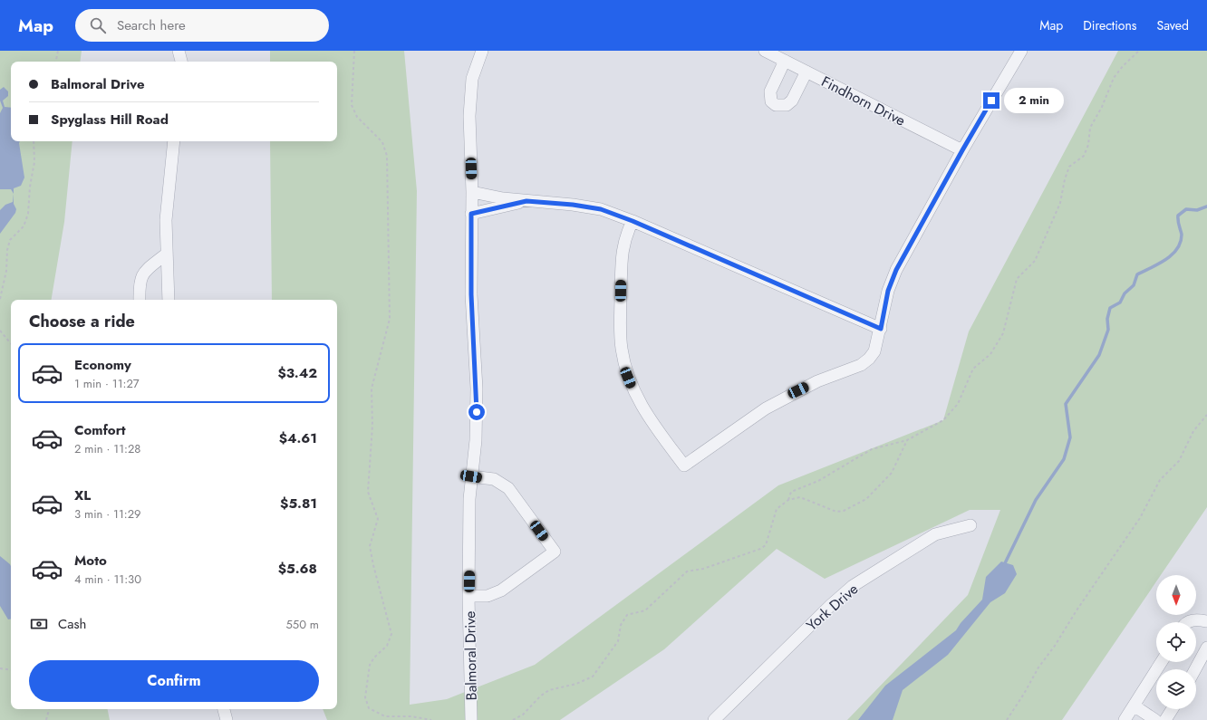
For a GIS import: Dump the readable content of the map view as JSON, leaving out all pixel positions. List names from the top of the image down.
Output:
{
  "streets": {
    "street": ["Findhorn Drive", "York Drive", "Balmoral Drive"]
  },
  "north": "bottom",
  "page": {
    "header": "Map",
    "search": "Search here",
    "nav": ["Map", "Directions", "Saved"],
    "banner": ["Balmoral Drive", "Spyglass Hill Road"],
    "bubble": "2 min",
    "heading": "Choose a ride",
    "list": [
      {
        "name": "Economy",
        "note": "1 min · 11:27",
        "value": "$3.42"
      },
      {
        "name": "Comfort",
        "note": "2 min · 11:28",
        "value": "$4.61"
      },
      {
        "name": "XL",
        "note": "3 min · 11:29",
        "value": "$5.81"
      },
      {
        "name": "Moto",
        "note": "4 min · 11:30",
        "value": "$5.68"
      }
    ],
    "pay": ["Cash", "550 m"],
    "buttons": "Confirm"
  }
}
